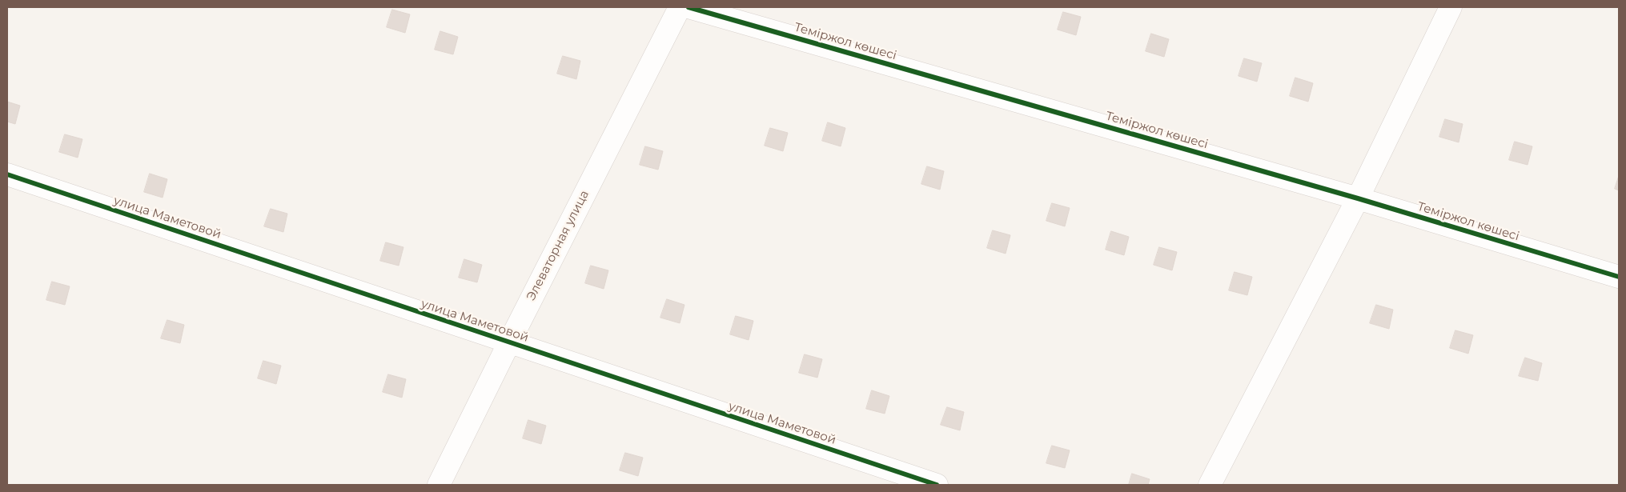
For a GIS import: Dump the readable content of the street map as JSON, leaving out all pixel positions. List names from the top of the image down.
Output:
{
  "streets": {
    "street": ["Теміржол көшесі", "улица Маметовой", "Элеваторная улица"]
  },
  "crossings": [
    ["улица Маметовой", "Элеваторная улица"]
  ]
}
